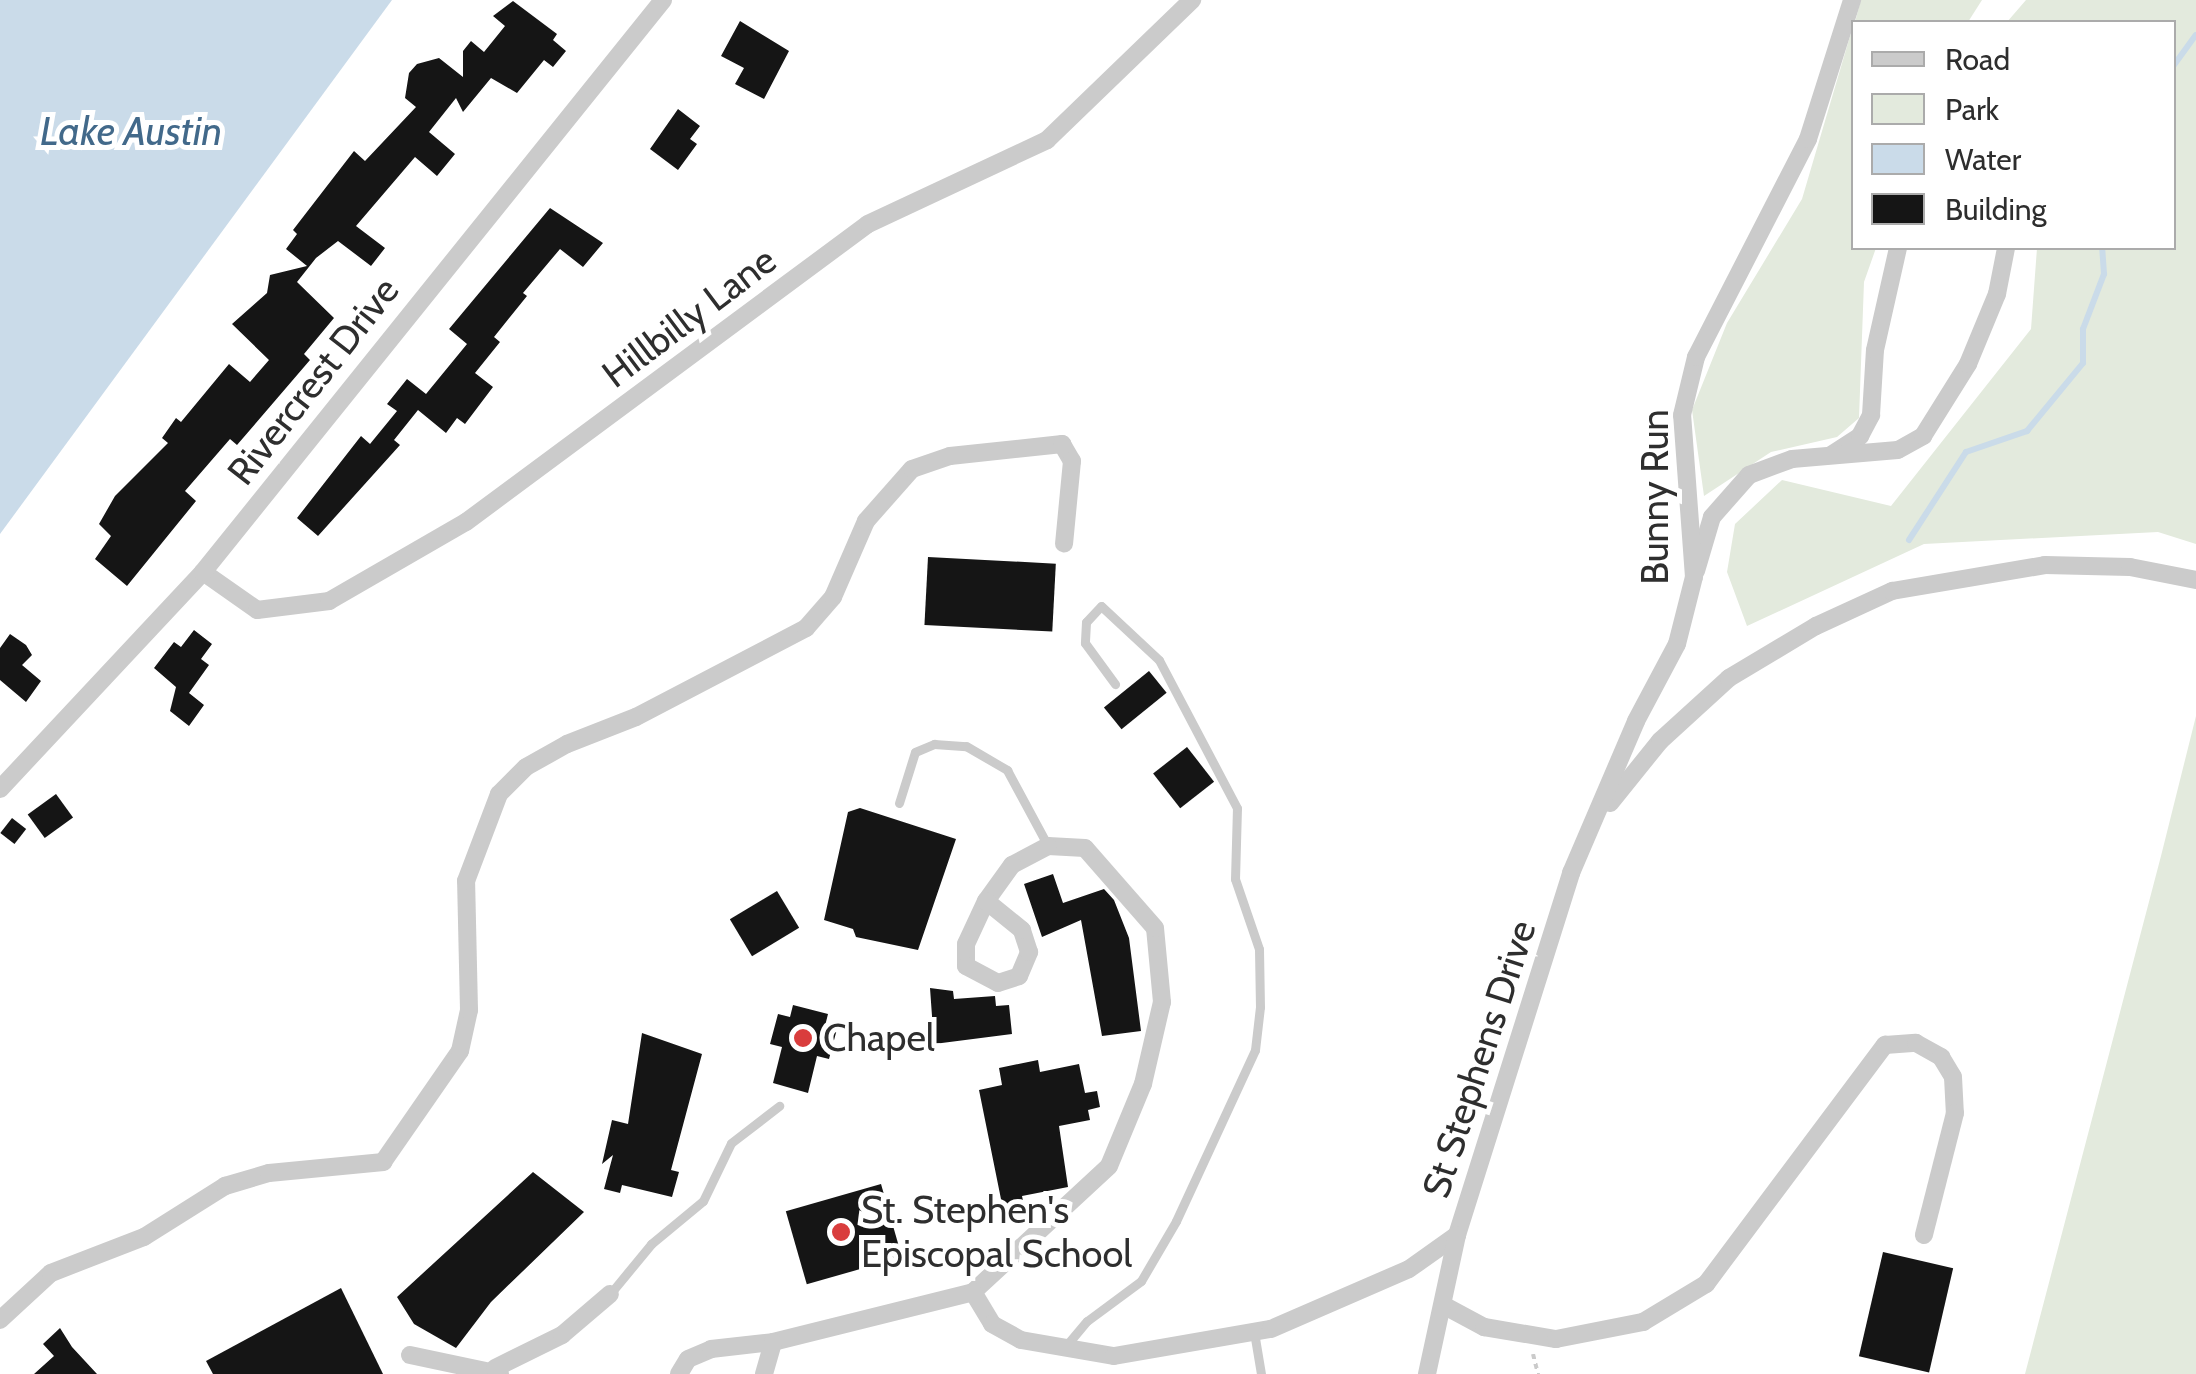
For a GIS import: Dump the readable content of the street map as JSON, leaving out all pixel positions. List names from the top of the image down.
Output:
{
  "streets": {
    "street": [
      "Hillbilly Lane",
      "Rivercrest Drive",
      "Bunny Run",
      "St Stephens Drive"
    ]
  },
  "crossings": [
    ["Hillbilly Lane", "Rivercrest Drive"],
    ["Bunny Run", "St Stephens Drive"]
  ],
  "water": ["Lake Austin"],
  "places": ["Chapel", "St. Stephen's Episcopal School"],
  "legend": [
    "Road",
    "Park",
    "Water",
    "Building"
  ]
}
